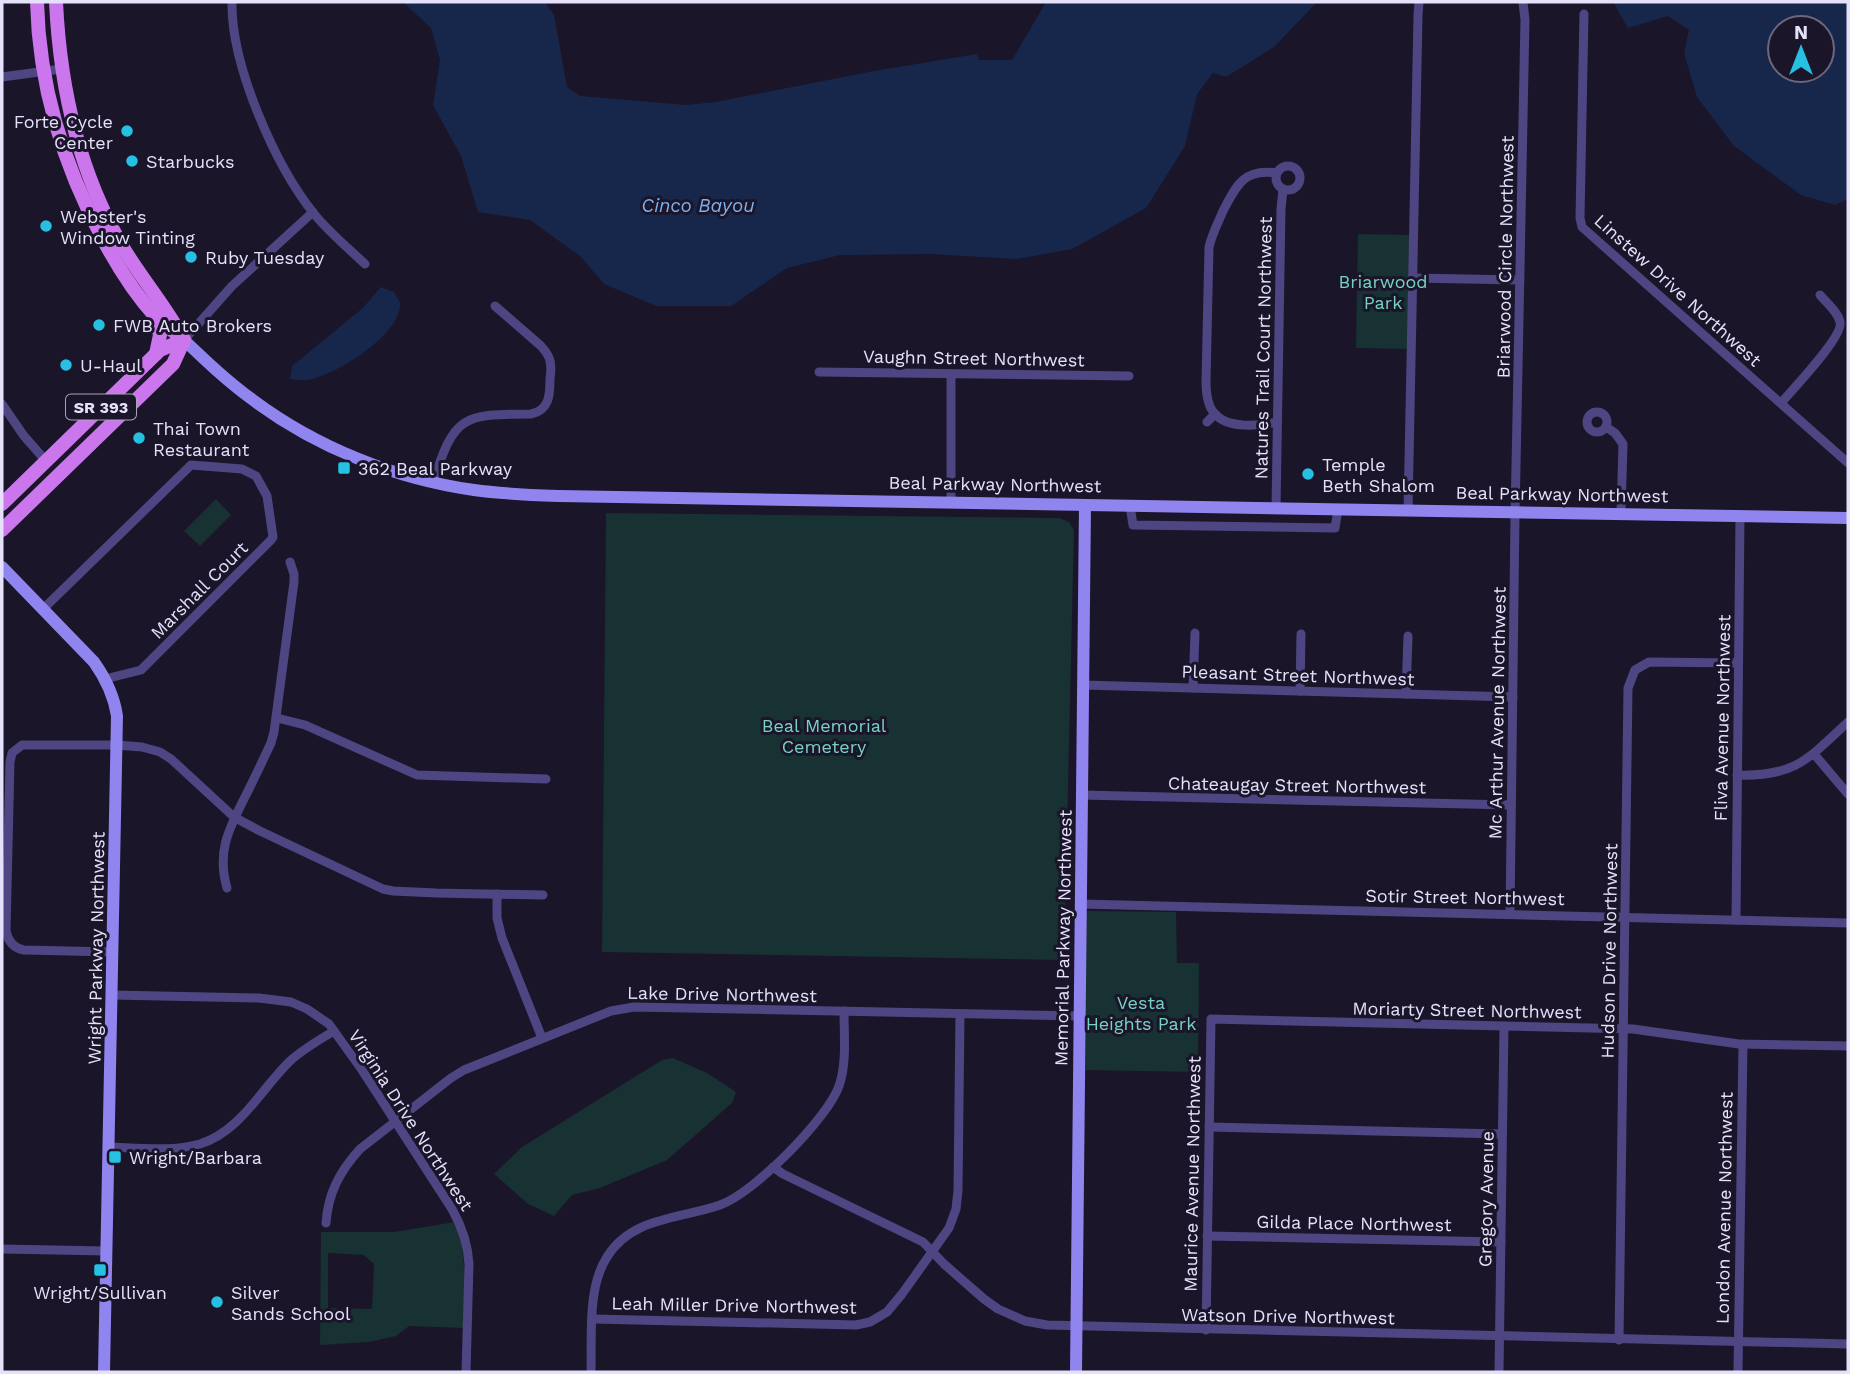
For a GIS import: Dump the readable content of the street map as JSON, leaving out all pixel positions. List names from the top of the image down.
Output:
{
  "streets": {
    "main road": ["SR 393", "Beal Parkway Northwest"],
    "street": [
      "Briarwood Circle Northwest",
      "Linstew Drive Northwest",
      "Natures Trail Court Northwest",
      "Vaughn Street Northwest",
      "Marshall Court",
      "Pleasant Street Northwest",
      "Mc Arthur Avenue Northwest",
      "Fliva Avenue Northwest",
      "Chateaugay Street Northwest",
      "Sotir Street Northwest",
      "Memorial Parkway Northwest",
      "Wright Parkway Northwest",
      "Hudson Drive Northwest",
      "Lake Drive Northwest",
      "Moriarty Street Northwest",
      "Virginia Drive Northwest",
      "Maurice Avenue Northwest",
      "Gregory Avenue",
      "London Avenue Northwest",
      "Gilda Place Northwest",
      "Leah Miller Drive Northwest",
      "Watson Drive Northwest"
    ]
  },
  "crossings": [
    ["Briarwood Circle Northwest", "Beal Parkway Northwest"],
    ["Briarwood Circle Northwest", "Mc Arthur Avenue Northwest"],
    ["Natures Trail Court Northwest", "Beal Parkway Northwest"],
    ["SR 393", "Beal Parkway Northwest"],
    ["Beal Parkway Northwest", "Mc Arthur Avenue Northwest"],
    ["Beal Parkway Northwest", "Fliva Avenue Northwest"],
    ["Beal Parkway Northwest", "Memorial Parkway Northwest"],
    ["Marshall Court", "Wright Parkway Northwest"],
    ["Pleasant Street Northwest", "Mc Arthur Avenue Northwest"],
    ["Pleasant Street Northwest", "Memorial Parkway Northwest"],
    ["Mc Arthur Avenue Northwest", "Chateaugay Street Northwest"],
    ["Mc Arthur Avenue Northwest", "Sotir Street Northwest"],
    ["Fliva Avenue Northwest", "Sotir Street Northwest"],
    ["Fliva Avenue Northwest", "Hudson Drive Northwest"],
    ["Chateaugay Street Northwest", "Memorial Parkway Northwest"],
    ["Sotir Street Northwest", "Memorial Parkway Northwest"],
    ["Sotir Street Northwest", "Hudson Drive Northwest"],
    ["Memorial Parkway Northwest", "Lake Drive Northwest"],
    ["Memorial Parkway Northwest", "Watson Drive Northwest"],
    ["Wright Parkway Northwest", "Virginia Drive Northwest"],
    ["Hudson Drive Northwest", "Moriarty Street Northwest"],
    ["Hudson Drive Northwest", "Watson Drive Northwest"],
    ["Lake Drive Northwest", "Virginia Drive Northwest"],
    ["Lake Drive Northwest", "Leah Miller Drive Northwest"],
    ["Moriarty Street Northwest", "Maurice Avenue Northwest"],
    ["Moriarty Street Northwest", "Gregory Avenue"],
    ["Moriarty Street Northwest", "London Avenue Northwest"],
    ["Maurice Avenue Northwest", "Gilda Place Northwest"],
    ["Maurice Avenue Northwest", "Watson Drive Northwest"],
    ["Gregory Avenue", "Gilda Place Northwest"],
    ["Gregory Avenue", "Watson Drive Northwest"],
    ["London Avenue Northwest", "Watson Drive Northwest"],
    ["Leah Miller Drive Northwest", "Watson Drive Northwest"]
  ],
  "water": ["Cinco Bayou"],
  "parks": ["Briarwood Park", "Beal Memorial Cemetery", "Vesta Heights Park"],
  "places": {
    "other": [
      "Forte Cycle Center",
      "Starbucks",
      "Webster's Window Tinting",
      "Ruby Tuesday",
      "FWB Auto Brokers",
      "U-Haul",
      "Thai Town Restaurant",
      "Temple Beth Shalom",
      "Silver Sands School"
    ],
    "transit": ["362 Beal Parkway", "Wright/Barbara", "Wright/Sullivan"]
  },
  "north": "top"
}
